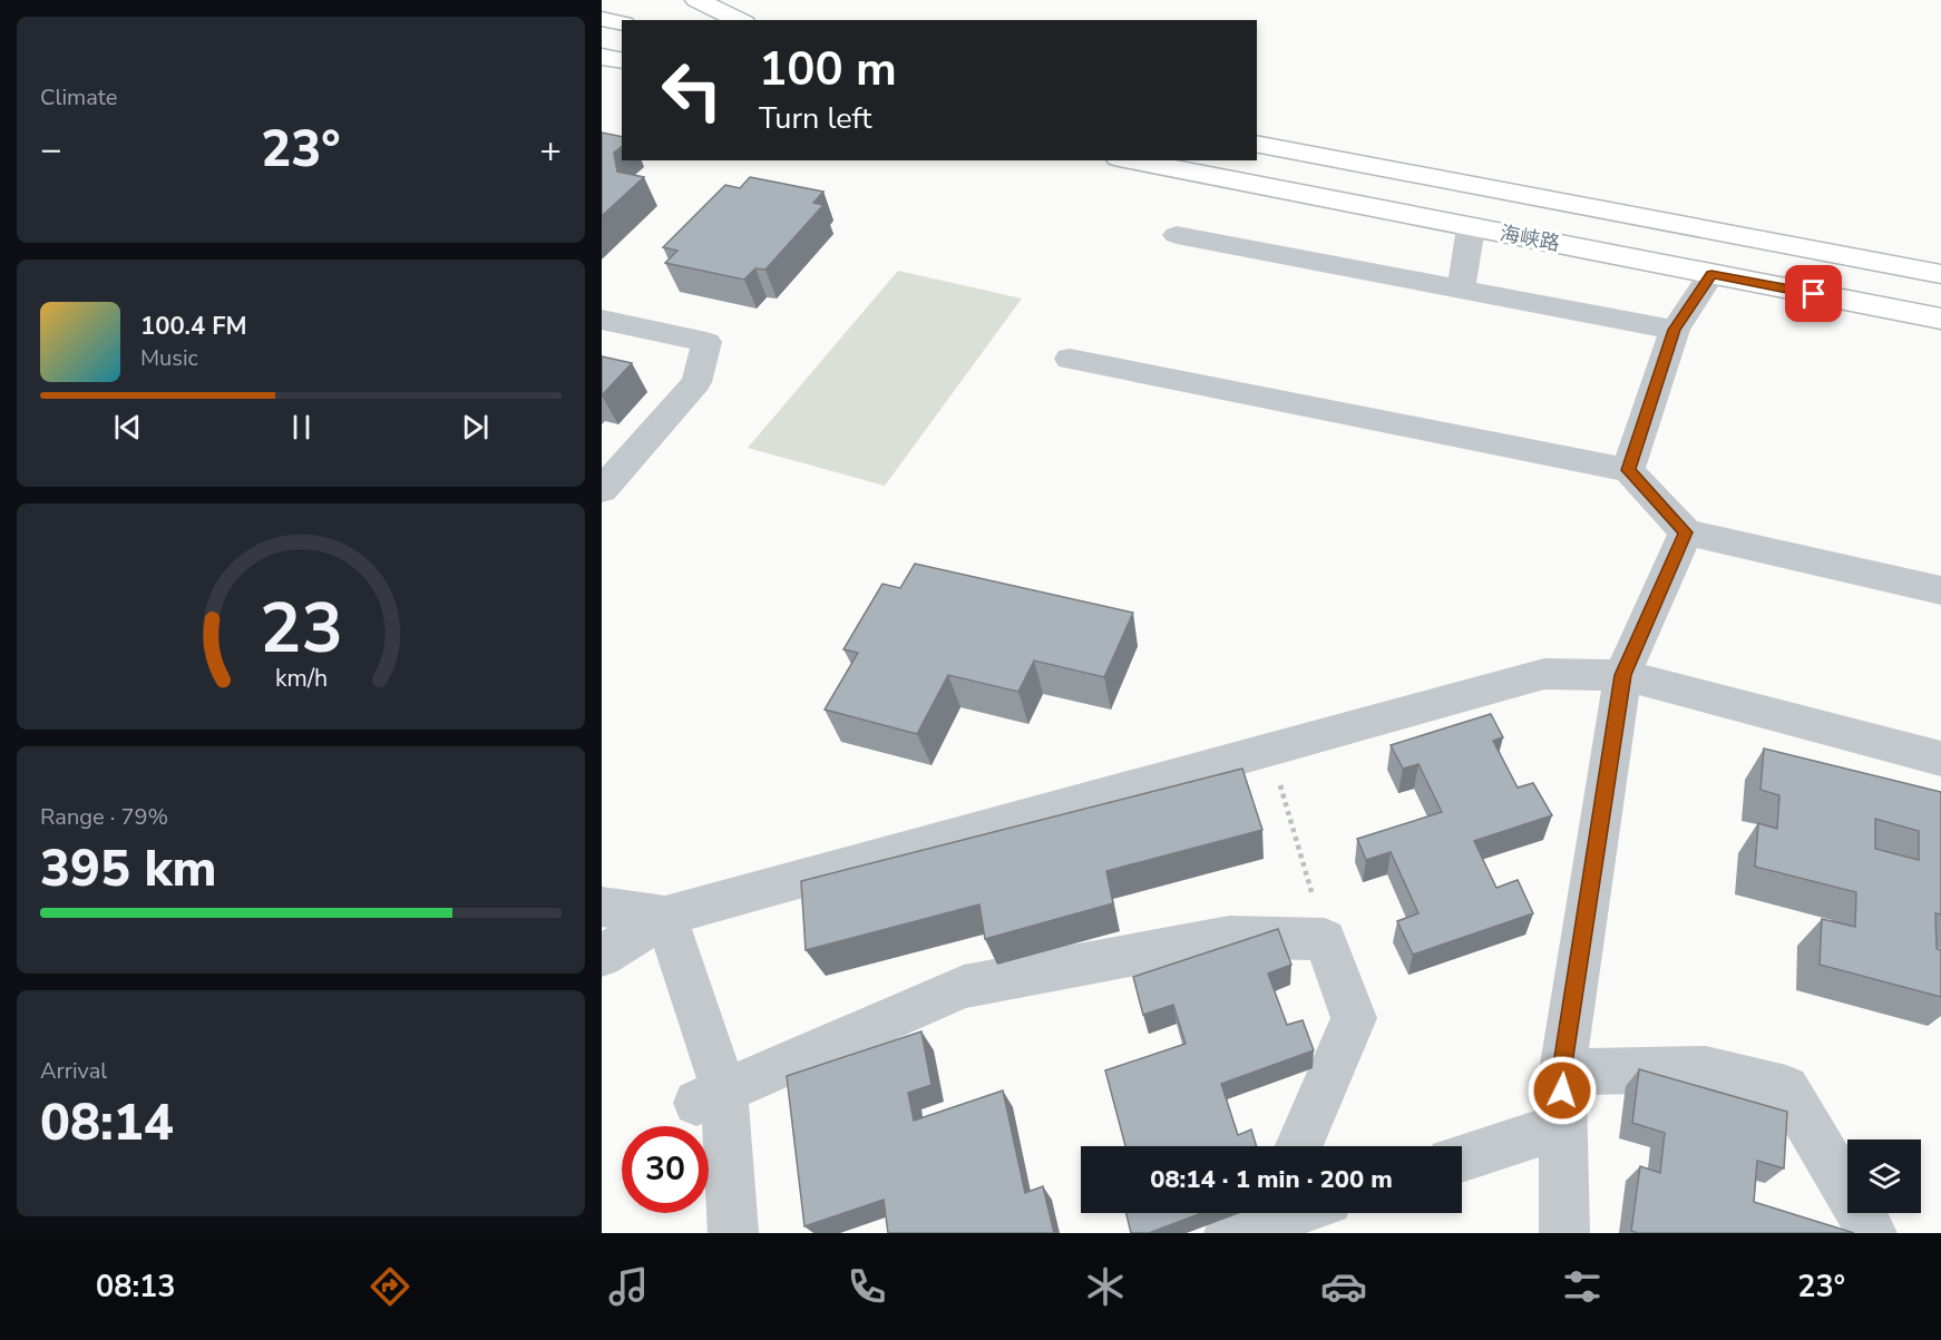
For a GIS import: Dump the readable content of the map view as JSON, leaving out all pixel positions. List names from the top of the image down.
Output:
{
  "streets": {
    "highway": ["海峡路"]
  },
  "page": {
    "tile": [
      "Climate",
      ["Range · 79%", "395 km"],
      ["Arrival", "08:14"]
    ],
    "turn": ["100 m", "Turn left"],
    "heat": ["−", "23°", "+"],
    "song": ["100.4 FM", "Music"],
    "limit": "30",
    "trip": "08:14 · 1 min · 200 m",
    "tabs": ["08:13", "23°"],
    "gauge": ["23", "km/h"]
  }
}
